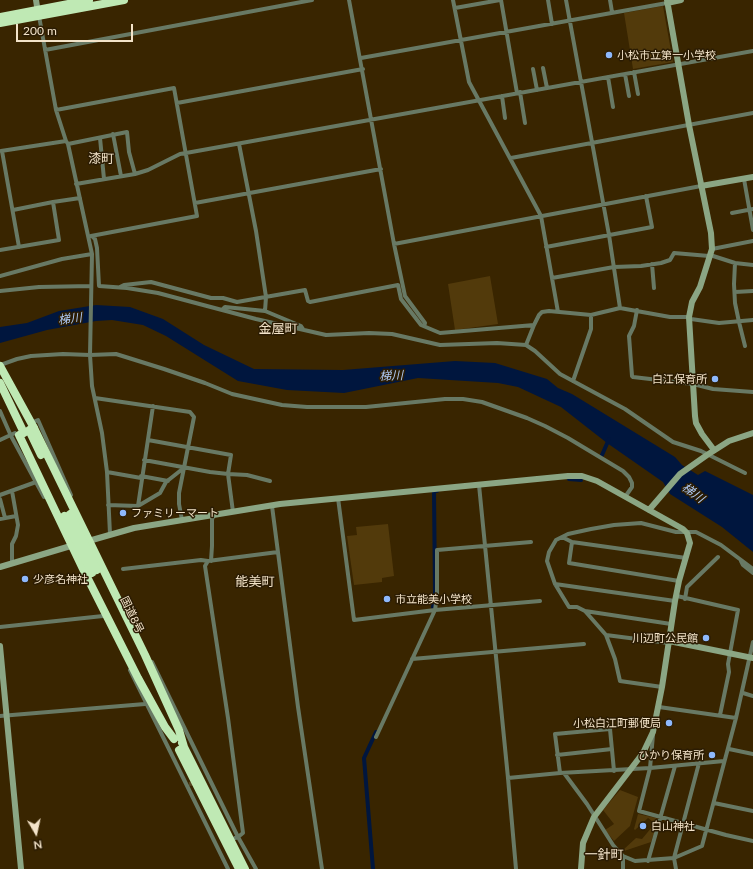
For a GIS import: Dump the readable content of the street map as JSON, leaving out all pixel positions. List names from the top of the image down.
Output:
{
  "streets": {
    "highway": ["国道8号"]
  },
  "districts": [
    "漆町",
    "金屋町",
    "能美町",
    "一針町"
  ],
  "water": ["梯川"],
  "places": [
    "小松市立第一小学校",
    "白江保育所",
    "ファミリーマート",
    "少彦名神社",
    "市立能美小学校",
    "川辺町公民館",
    "小松白江町郵便局",
    "ひかり保育所",
    "白山神社"
  ],
  "scale_bar": "200 m",
  "north": "bottom"
}
